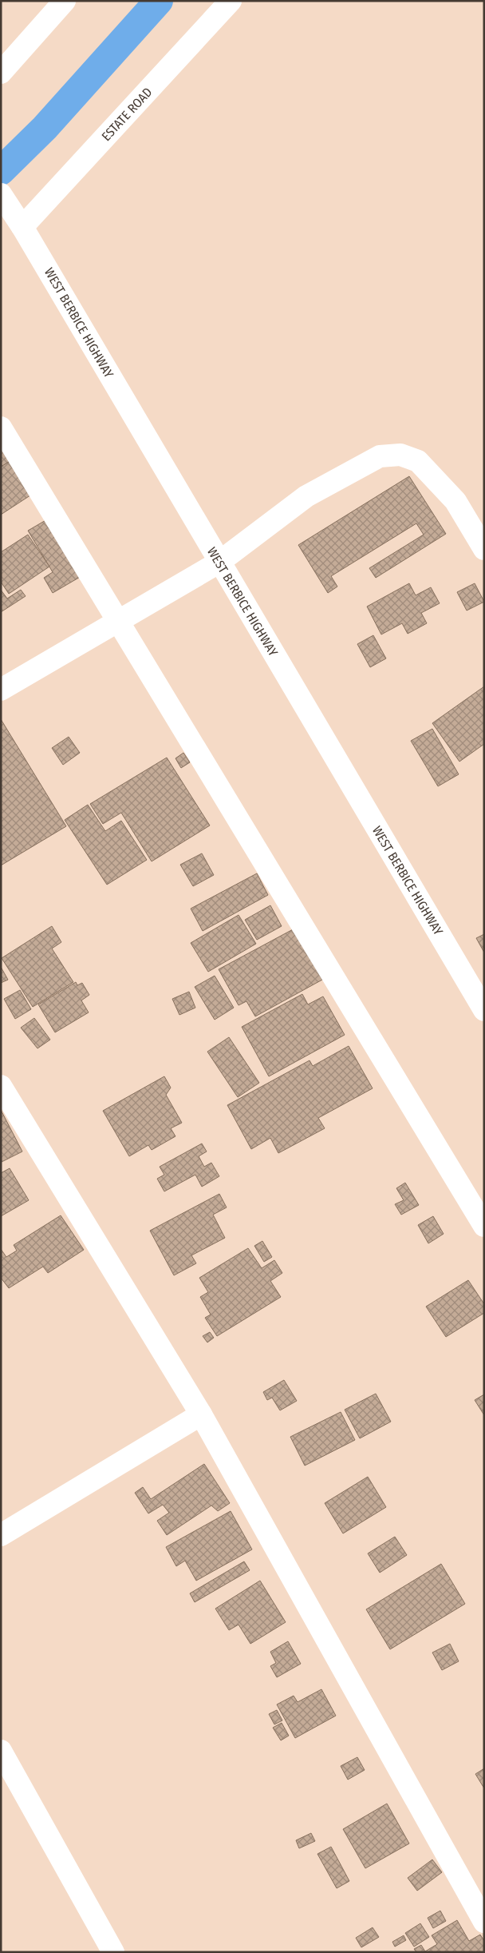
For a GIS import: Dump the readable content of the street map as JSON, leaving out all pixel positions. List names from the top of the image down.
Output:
{
  "streets": {
    "street": ["ESTATE ROAD", "WEST BERBICE HIGHWAY"]
  },
  "crossings": [
    ["ESTATE ROAD", "WEST BERBICE HIGHWAY"]
  ]
}
